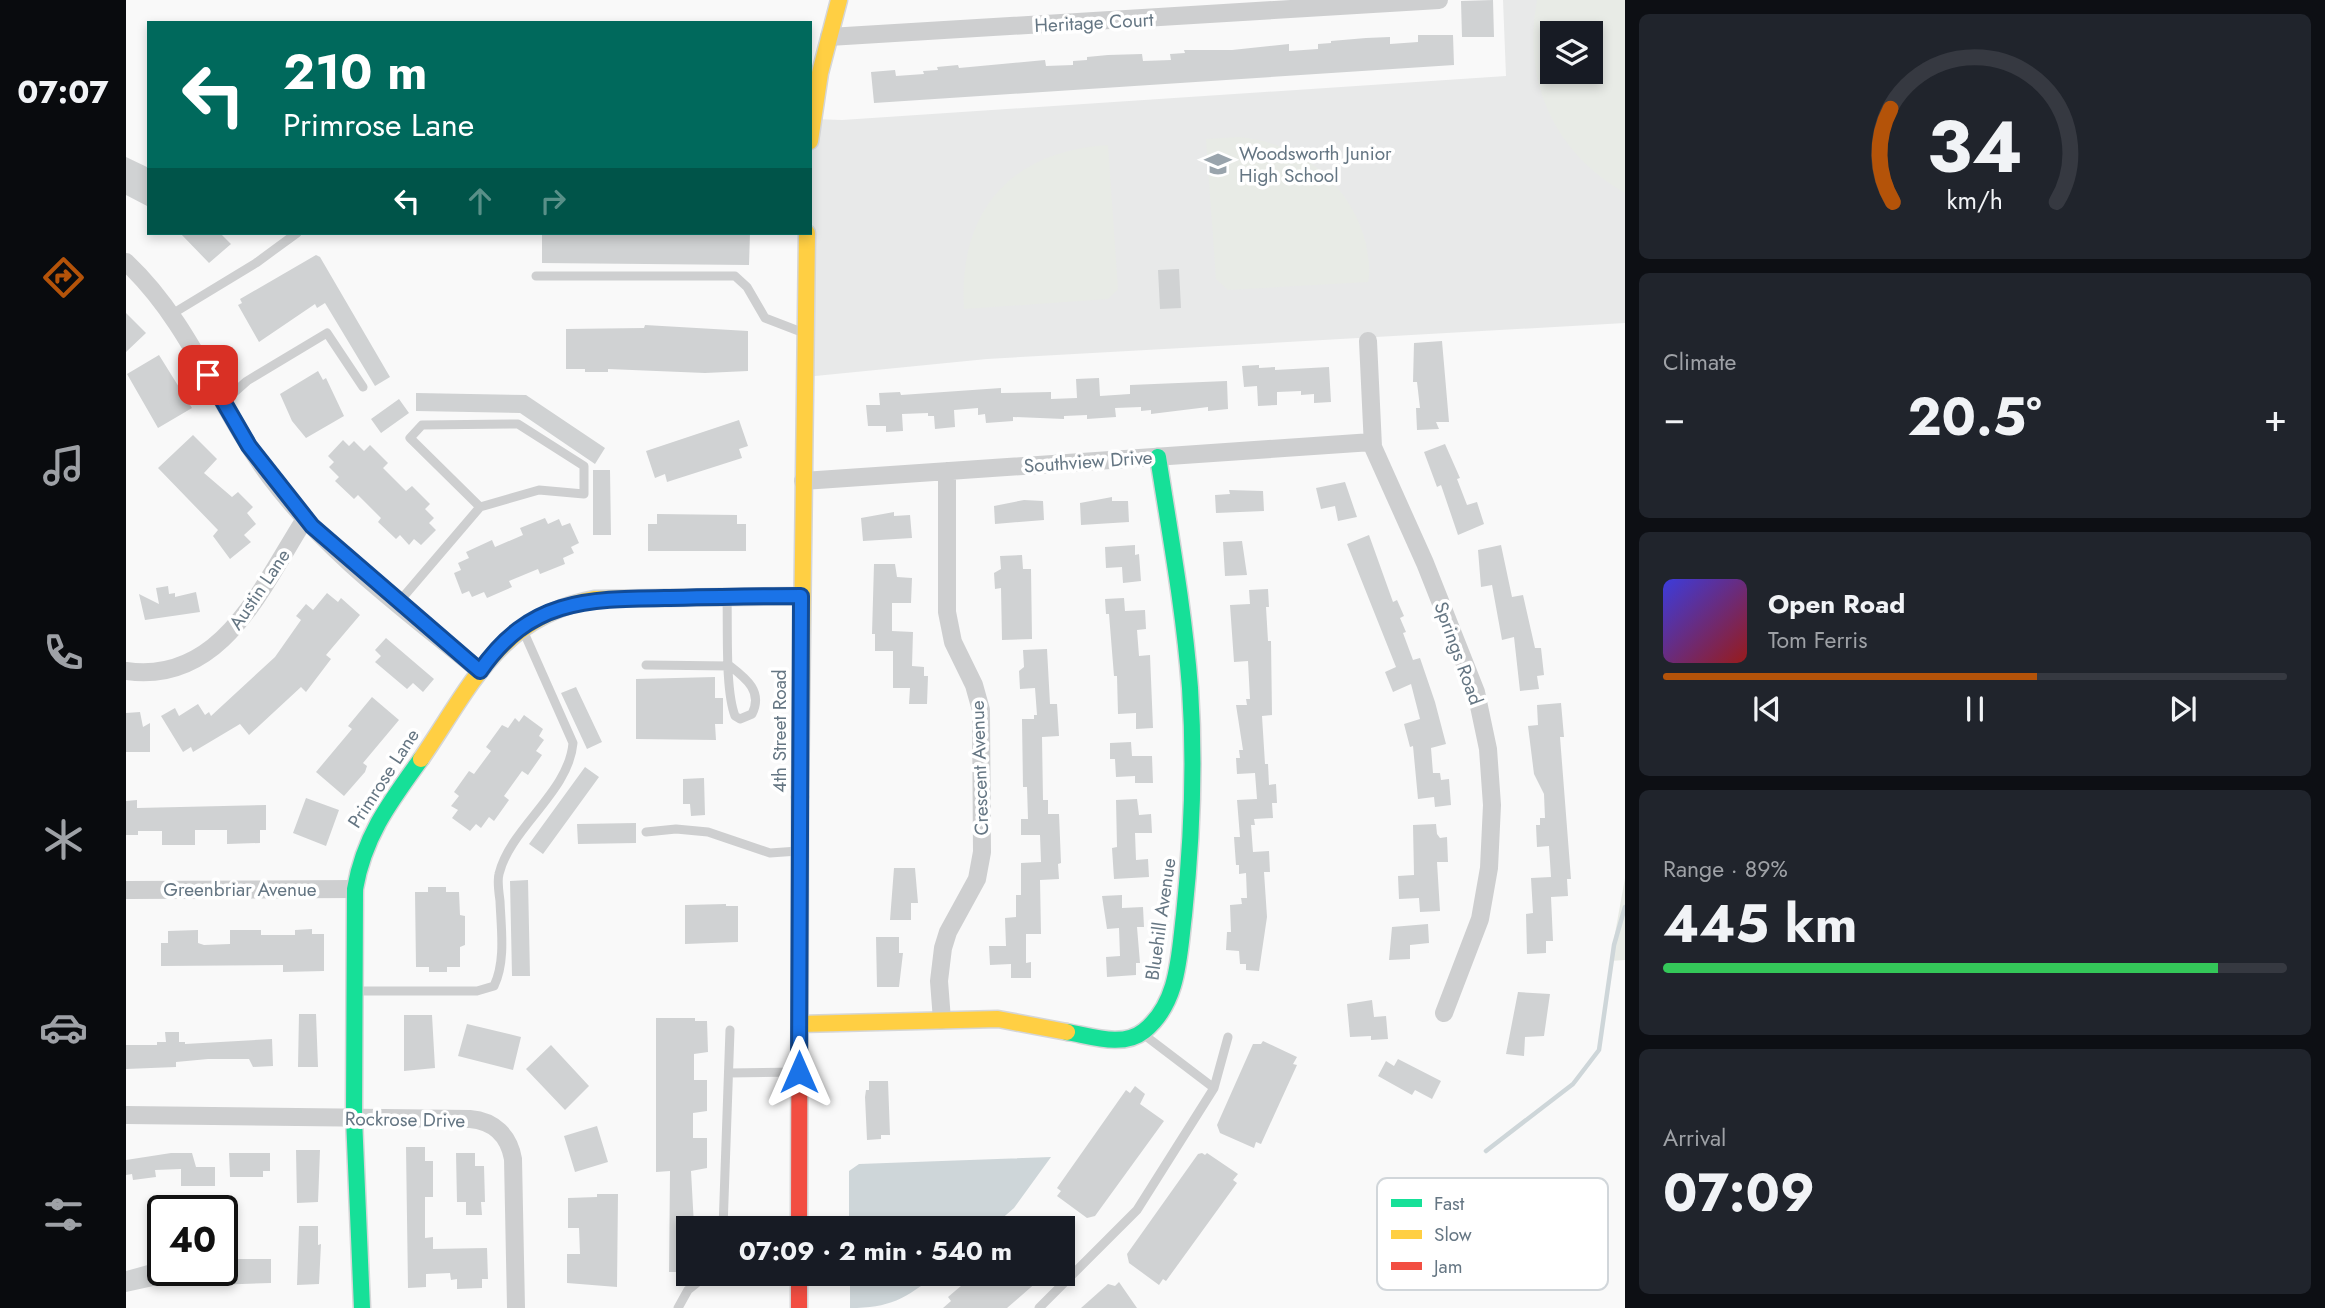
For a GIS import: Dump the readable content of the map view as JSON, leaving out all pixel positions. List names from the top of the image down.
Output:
{
  "streets": {
    "street": [
      "Heritage Court",
      "Southview Drive",
      "Austin Lane",
      "Springs Road",
      "4th Street Road",
      "Crescent Avenue",
      "Primrose Lane",
      "Greenbriar Avenue",
      "Bluehill Avenue",
      "Rockrose Drive"
    ]
  },
  "crossings": [
    ["Southview Drive", "Springs Road"],
    ["Southview Drive", "4th Street Road"],
    ["Southview Drive", "Crescent Avenue"],
    ["Southview Drive", "Bluehill Avenue"],
    ["4th Street Road", "Primrose Lane"],
    ["Primrose Lane", "Greenbriar Avenue"],
    ["Primrose Lane", "Rockrose Drive"]
  ],
  "places": {
    "school or university": ["Woodsworth Junior High School"]
  },
  "legend": ["Fast", "Slow", "Jam"],
  "page": {
    "tabs": "07:07",
    "turn": ["210 m", "Primrose Lane"],
    "tile": [
      "Climate",
      ["Range · 89%", "445 km"],
      ["Arrival", "07:09"]
    ],
    "heat": ["−", "20.5°", "+"],
    "song": ["Open Road", "Tom Ferris"],
    "limit": "40",
    "trip": "07:09 · 2 min · 540 m",
    "gauge": ["34", "km/h"]
  }
}
